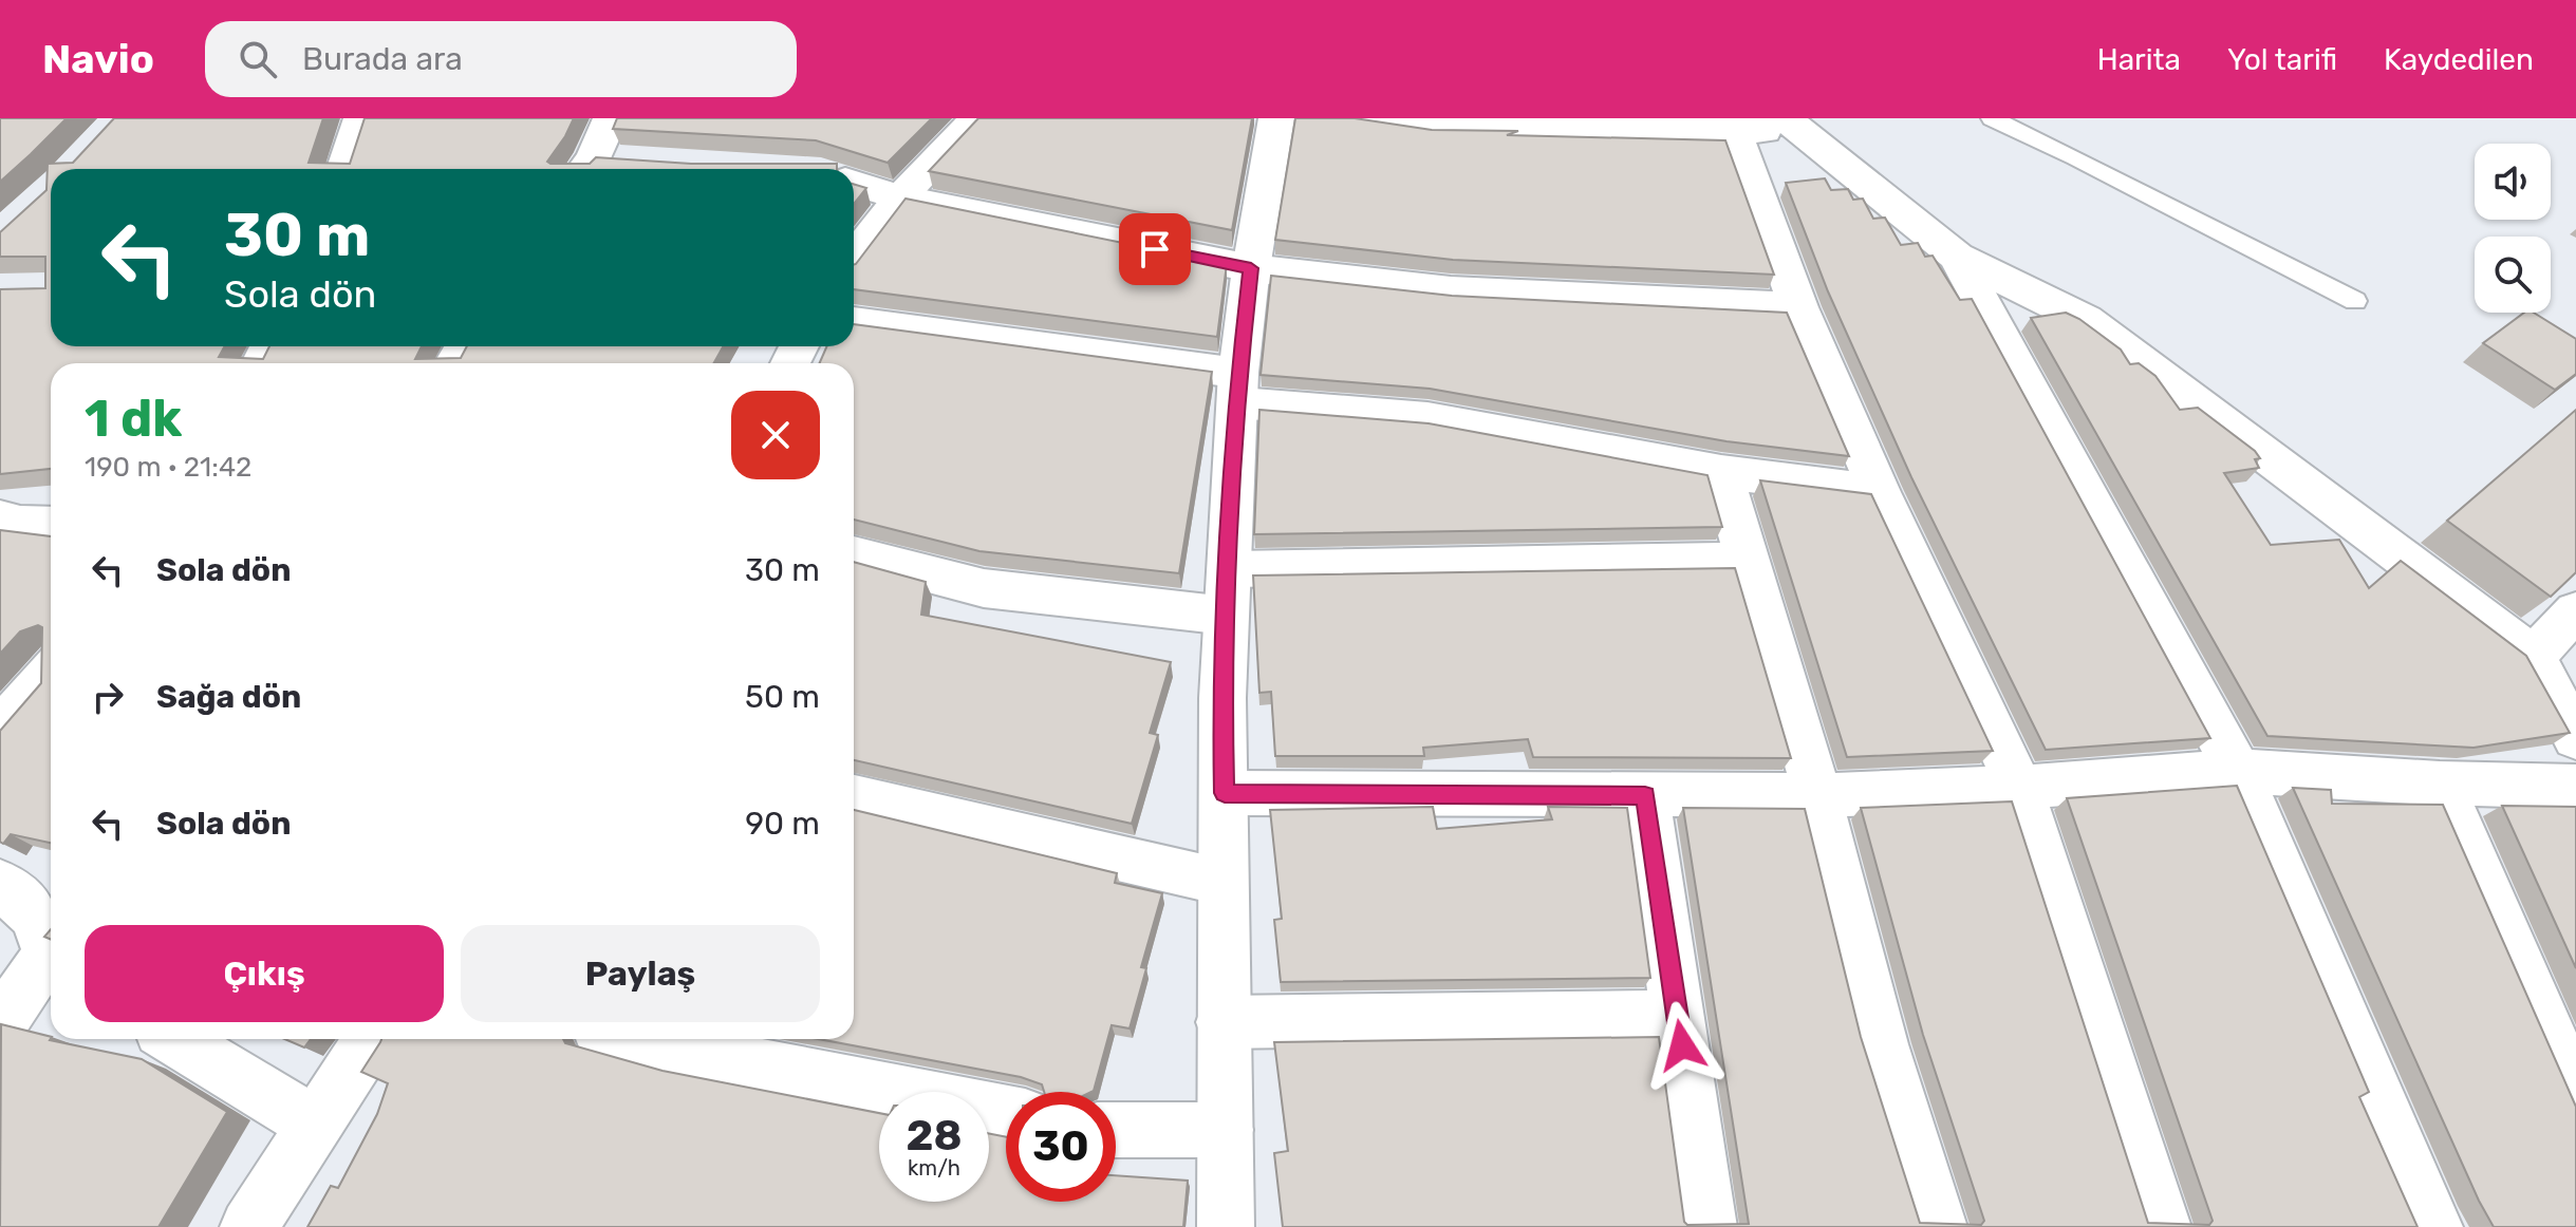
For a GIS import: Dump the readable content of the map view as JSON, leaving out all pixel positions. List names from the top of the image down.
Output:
{
  "page": {
    "header": "Navio",
    "search": "Burada ara",
    "nav": ["Harita", "Yol tarifi", "Kaydedilen"],
    "turn": ["30 m", "Sola dön"],
    "heading": ["1 dk", "190 m · 21:42"],
    "list": [
      {
        "name": "Sola dön",
        "value": "30 m"
      },
      {
        "name": "Sağa dön",
        "value": "50 m"
      },
      {
        "name": "Sola dön",
        "value": "90 m"
      }
    ],
    "buttons": ["Çıkış", "Paylaş"],
    "speed": "28 km/h",
    "limit": "30"
  }
}
